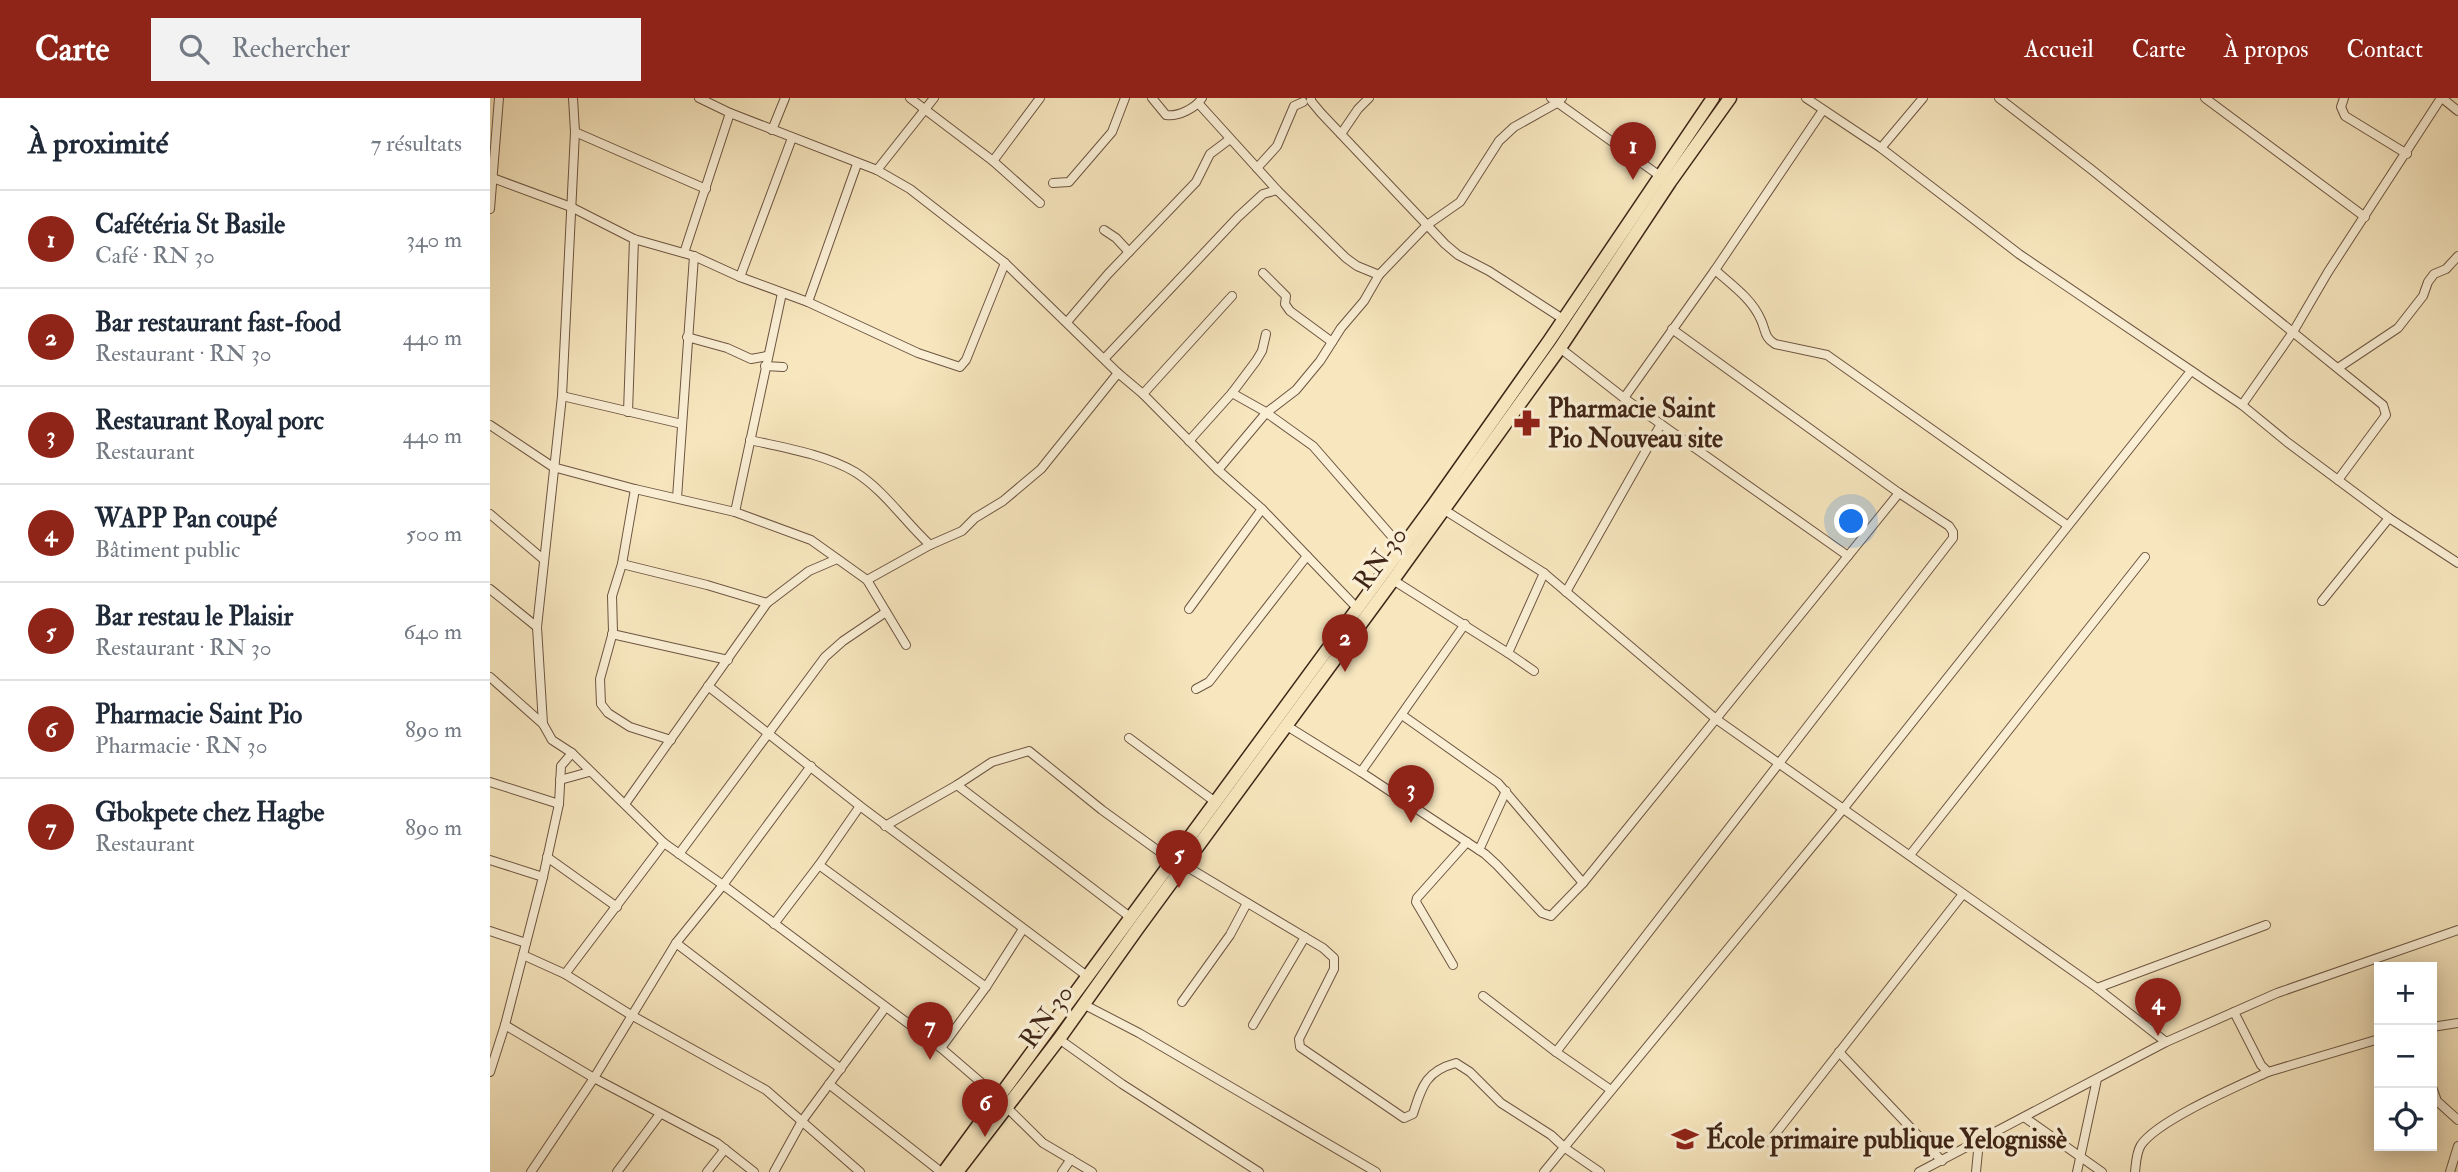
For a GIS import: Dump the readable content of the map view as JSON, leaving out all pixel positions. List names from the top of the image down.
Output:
{
  "streets": {
    "main road": ["RN 30"]
  },
  "places": {
    "pharmacy": ["Pharmacie Saint Pio Nouveau site"],
    "school or university": ["École primaire publique Yelognissè"]
  },
  "page": {
    "header": "Carte",
    "search": "Rechercher",
    "nav": [
      "Accueil",
      "Carte",
      "À propos",
      "Contact"
    ],
    "heading": ["À proximité", "7 résultats"],
    "pins": [
      "1",
      "2",
      "3",
      "5",
      "4",
      "7",
      "6"
    ],
    "list": [
      {
        "mark": "1",
        "name": "Cafétéria St Basile",
        "note": "Café · RN 30",
        "value": "340 m"
      },
      {
        "mark": "2",
        "name": "Bar restaurant fast-food",
        "note": "Restaurant · RN 30",
        "value": "440 m"
      },
      {
        "mark": "3",
        "name": "Restaurant Royal porc",
        "note": "Restaurant",
        "value": "440 m"
      },
      {
        "mark": "4",
        "name": "WAPP Pan coupé",
        "note": "Bâtiment public",
        "value": "500 m"
      },
      {
        "mark": "5",
        "name": "Bar restau le Plaisir",
        "note": "Restaurant · RN 30",
        "value": "640 m"
      },
      {
        "mark": "6",
        "name": "Pharmacie Saint Pio",
        "note": "Pharmacie · RN 30",
        "value": "890 m"
      },
      {
        "mark": "7",
        "name": "Gbokpete chez Hagbe",
        "note": "Restaurant",
        "value": "890 m"
      }
    ],
    "map_buttons": ["+", "−"]
  }
}
